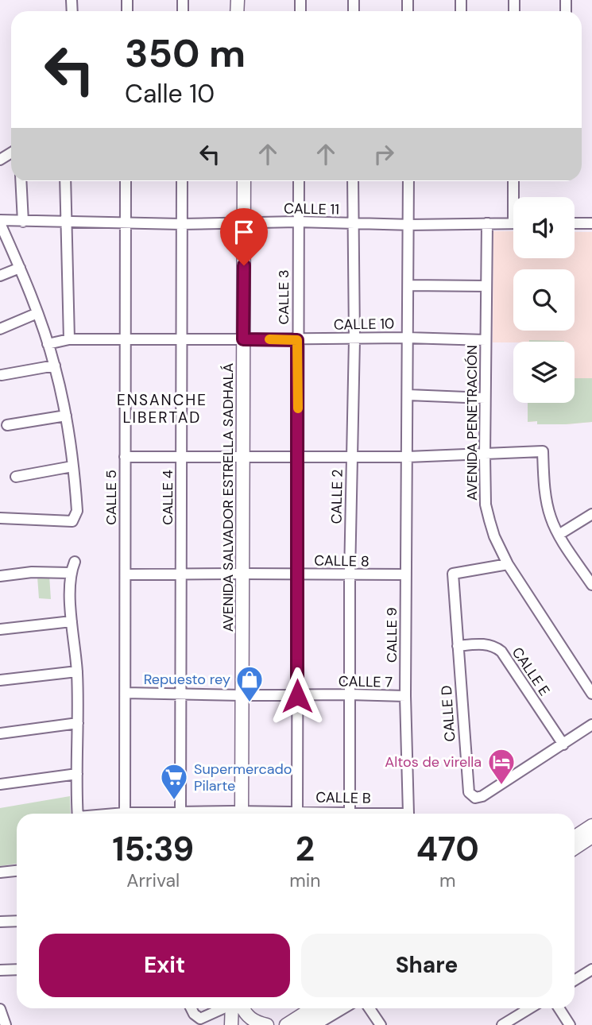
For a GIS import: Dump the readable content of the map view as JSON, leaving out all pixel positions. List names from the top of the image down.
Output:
{
  "streets": {
    "main road": ["AVENIDA SALVADOR ESTRELLA SADHALÁ"],
    "street": [
      "CALLE 11",
      "CALLE 3",
      "CALLE 10",
      "AVENIDA PENETRACIÓN",
      "CALLE 2",
      "CALLE 5",
      "CALLE 4",
      "CALLE 8",
      "CALLE 9",
      "CALLE E",
      "CALLE 7",
      "CALLE D"
    ]
  },
  "crossings": [
    ["CALLE 11", "CALLE 3"],
    ["CALLE 11", "AVENIDA PENETRACIÓN"],
    ["CALLE 11", "CALLE 2"],
    ["CALLE 11", "CALLE 5"],
    ["CALLE 11", "CALLE 4"],
    ["CALLE 11", "AVENIDA SALVADOR ESTRELLA SADHALÁ"],
    ["CALLE 11", "CALLE 9"],
    ["CALLE 3", "CALLE 10"],
    ["CALLE 3", "CALLE 8"],
    ["CALLE 3", "CALLE 7"],
    ["CALLE 10", "AVENIDA PENETRACIÓN"],
    ["CALLE 10", "CALLE 2"],
    ["CALLE 10", "CALLE 5"],
    ["CALLE 10", "CALLE 4"],
    ["CALLE 10", "AVENIDA SALVADOR ESTRELLA SADHALÁ"],
    ["CALLE 10", "CALLE 9"],
    ["AVENIDA PENETRACIÓN", "CALLE D"],
    ["CALLE 2", "CALLE 8"],
    ["CALLE 2", "CALLE 7"],
    ["CALLE 5", "CALLE 8"],
    ["CALLE 5", "CALLE 7"],
    ["CALLE 4", "CALLE 8"],
    ["CALLE 4", "CALLE 7"],
    ["AVENIDA SALVADOR ESTRELLA SADHALÁ", "CALLE 8"],
    ["AVENIDA SALVADOR ESTRELLA SADHALÁ", "CALLE 7"],
    ["CALLE 8", "CALLE 9"],
    ["CALLE 9", "CALLE 7"],
    ["CALLE E", "CALLE D"]
  ],
  "districts": ["ENSANCHE LIBERTAD"],
  "places": {
    "shop": ["Repuesto rey"],
    "hotel": ["Altos de virella"],
    "supermarket": ["Supermercado Pilarte"]
  },
  "page": {
    "turn": ["350 m", "Calle 10"],
    "eta": [
      "15:39",
      "Arrival",
      "2",
      "min",
      "470",
      "m"
    ],
    "buttons": ["Exit", "Share"]
  }
}
